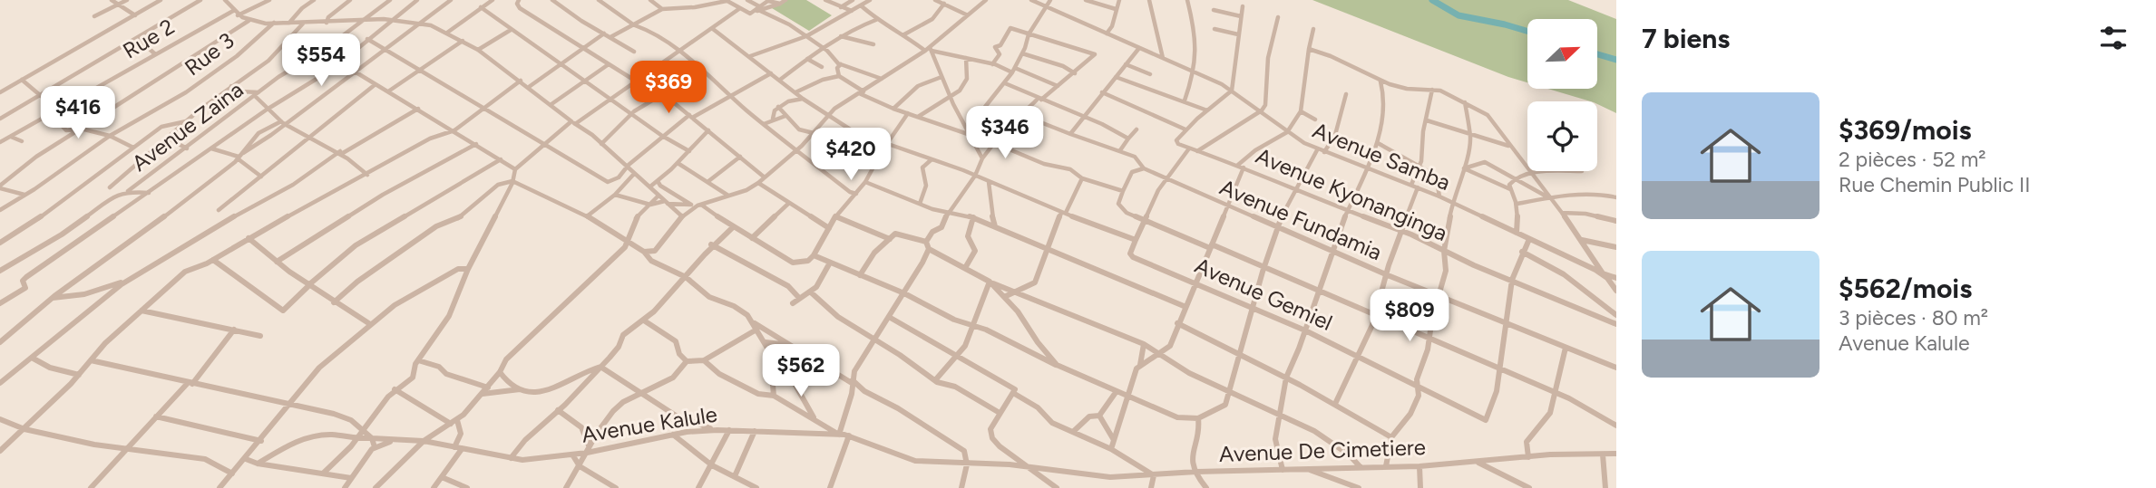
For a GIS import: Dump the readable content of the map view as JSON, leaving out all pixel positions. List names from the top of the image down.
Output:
{
  "streets": {
    "street": [
      "Rue 2",
      "Rue 3",
      "Avenue Zaina",
      "Avenue Samba",
      "Avenue Kyonanginga",
      "Avenue Fundamia",
      "Avenue Gemiel",
      "Avenue Kalule",
      "Avenue De Cimetiere"
    ]
  },
  "crossings": [
    ["Avenue Samba", "Avenue Gemiel"],
    ["Avenue Kyonanginga", "Avenue Gemiel"],
    ["Avenue Fundamia", "Avenue Gemiel"],
    ["Avenue Kalule", "Avenue De Cimetiere"]
  ],
  "north": "top right",
  "page": {
    "heading": "7 biens",
    "price": [
      "$554",
      "$369",
      "$416",
      "$346",
      "$420",
      "$809",
      "$562"
    ],
    "list": [
      {
        "name": "$369/mois",
        "note": "2 pièces · 52 m² · Rue Chemin Public II"
      },
      {
        "name": "$562/mois",
        "note": "3 pièces · 80 m² · Avenue Kalule"
      }
    ]
  }
}
